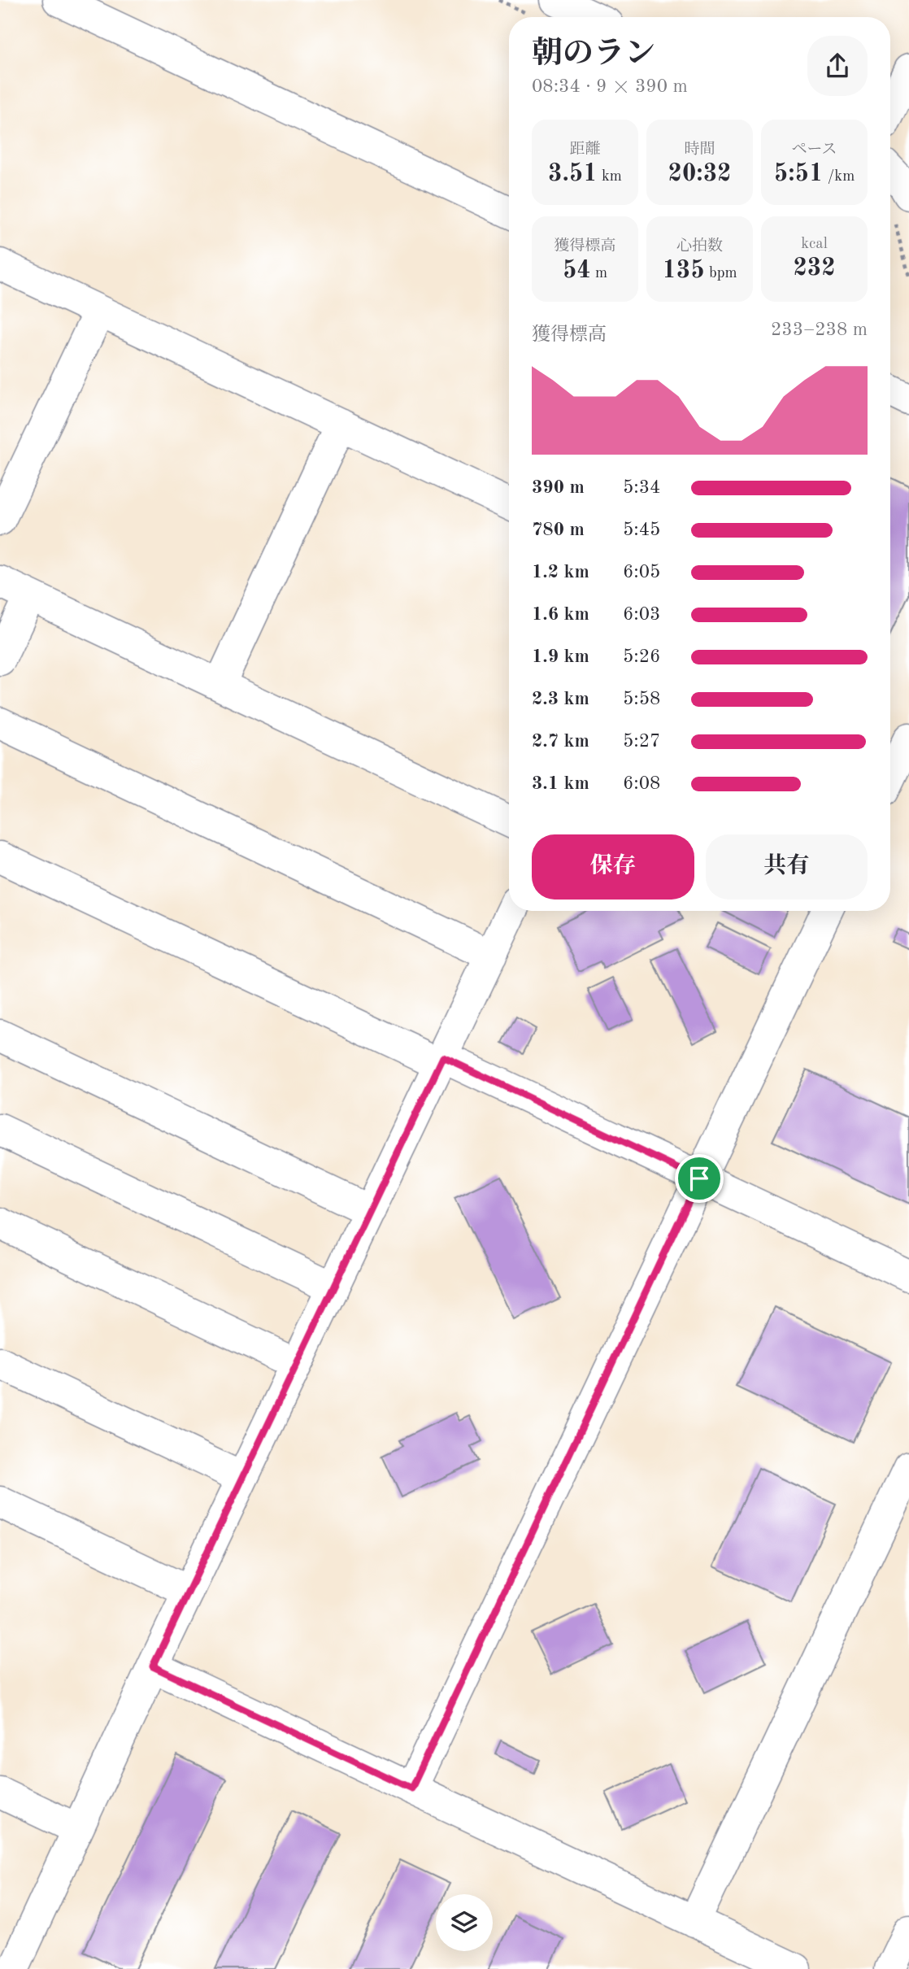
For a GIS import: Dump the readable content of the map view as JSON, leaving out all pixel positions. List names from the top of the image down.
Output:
{
  "page": {
    "heading": ["朝のラン", "08:34 · 9 × 390 m"],
    "stats": [
      ["距離", "3.51 km"],
      ["時間", "20:32"],
      ["ペース", "5:51 /km"],
      ["獲得標高", "54 m"],
      ["心拍数", "135 bpm"],
      ["kcal", "232"]
    ],
    "chart": ["獲得標高", "233–238 m"],
    "list": [
      {
        "name": "390 m",
        "note": "5:34"
      },
      {
        "name": "780 m",
        "note": "5:45"
      },
      {
        "name": "1.2 km",
        "note": "6:05"
      },
      {
        "name": "1.6 km",
        "note": "6:03"
      },
      {
        "name": "1.9 km",
        "note": "5:26"
      },
      {
        "name": "2.3 km",
        "note": "5:58"
      },
      {
        "name": "2.7 km",
        "note": "5:27"
      },
      {
        "name": "3.1 km",
        "note": "6:08"
      }
    ],
    "buttons": ["保存", "共有"]
  }
}
